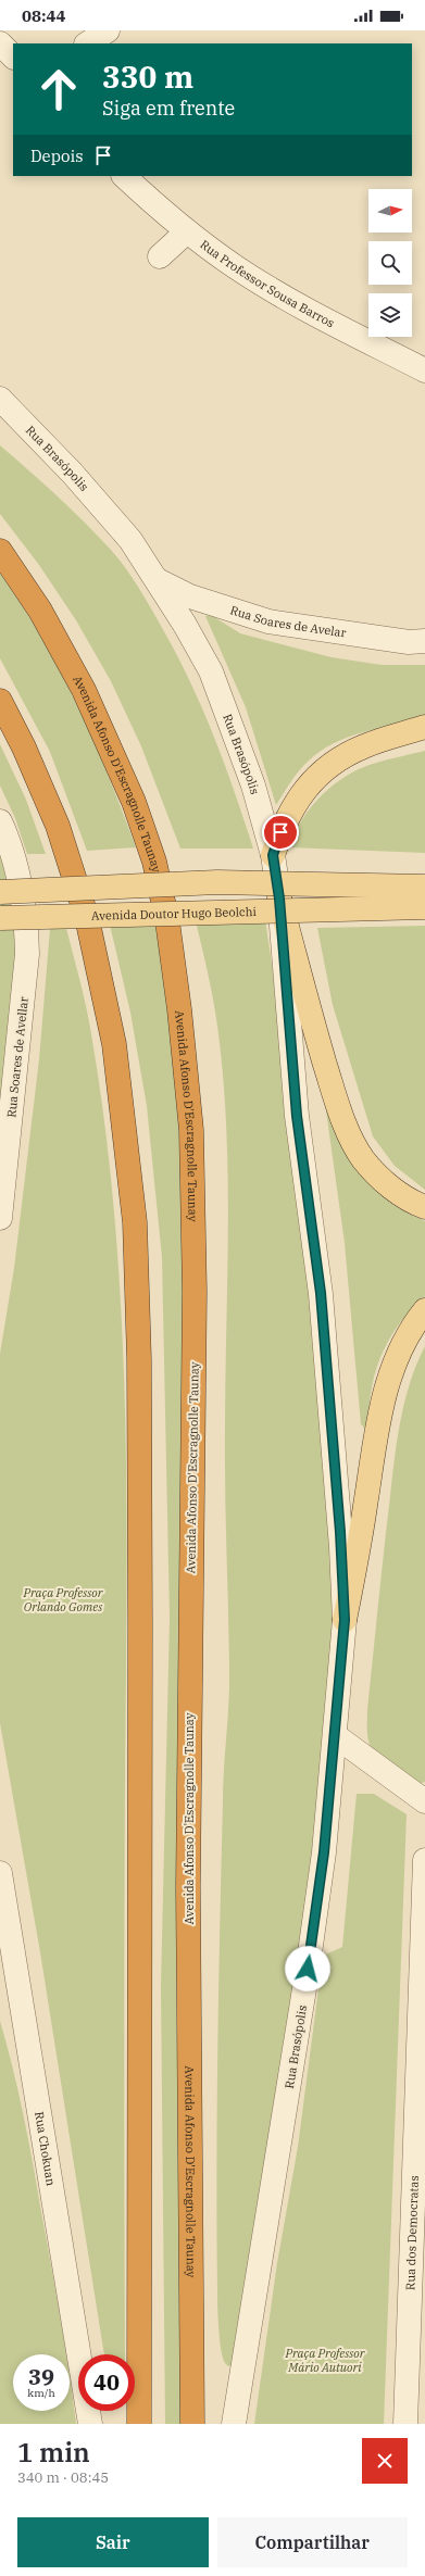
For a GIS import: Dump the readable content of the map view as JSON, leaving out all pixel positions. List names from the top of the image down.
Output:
{
  "streets": {
    "highway": ["Avenida Afonso D'Escragnolle Taunay"],
    "main road": ["Avenida Doutor Hugo Beolchi"],
    "street": [
      "Rua Professor Sousa Barros",
      "Rua Brasópolis",
      "Rua Soares de Avelar",
      "Rua Soares de Avellar",
      "Rua Chokuan",
      "Rua dos Democratas"
    ]
  },
  "crossings": [
    ["Rua Brasópolis", "Rua Soares de Avelar"]
  ],
  "parks": ["Praça Professor Orlando Gomes", "Praça Professor Mário Autuori"],
  "north": "right",
  "page": {
    "status": "08:44",
    "turn": ["330 m", "Siga em frente"],
    "then": "Depois",
    "speed": "39 km/h",
    "limit": "40",
    "heading": ["1 min", "340 m · 08:45"],
    "buttons": ["Sair", "Compartilhar"]
  }
}
